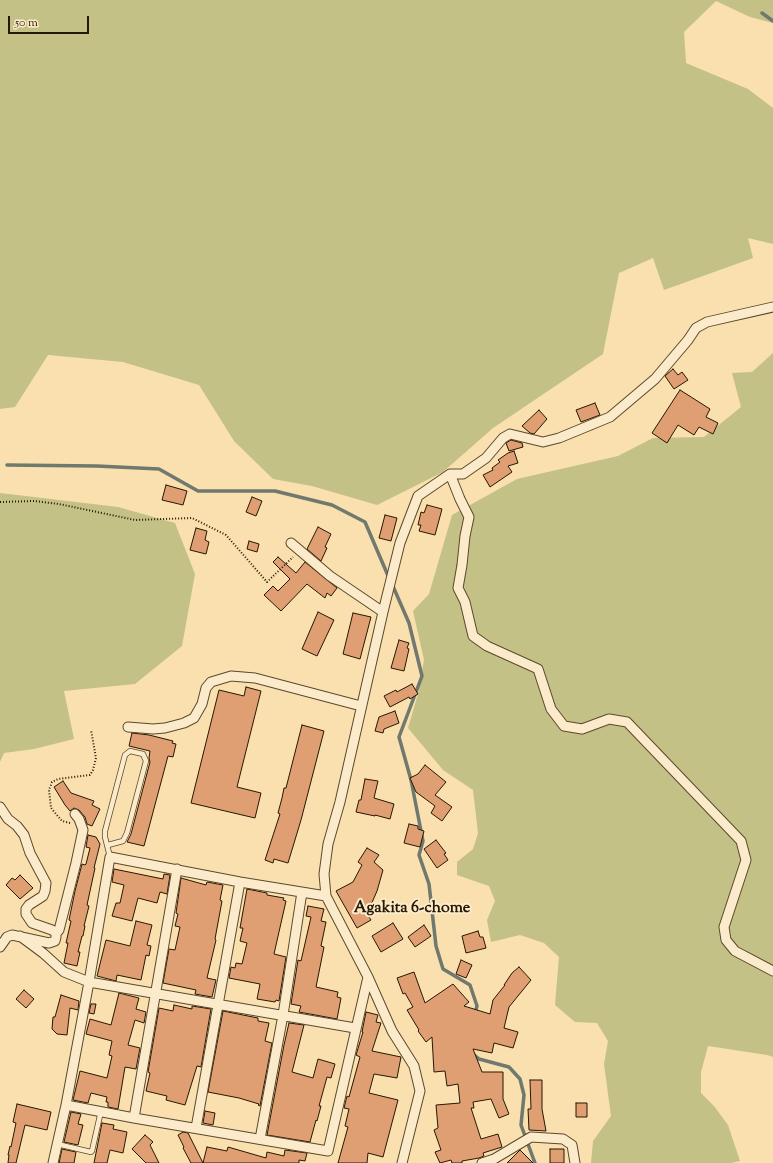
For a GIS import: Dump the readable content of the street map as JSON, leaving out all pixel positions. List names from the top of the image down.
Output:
{
  "districts": ["Agakita 6-chome"],
  "scale_bar": "50 m"
}
